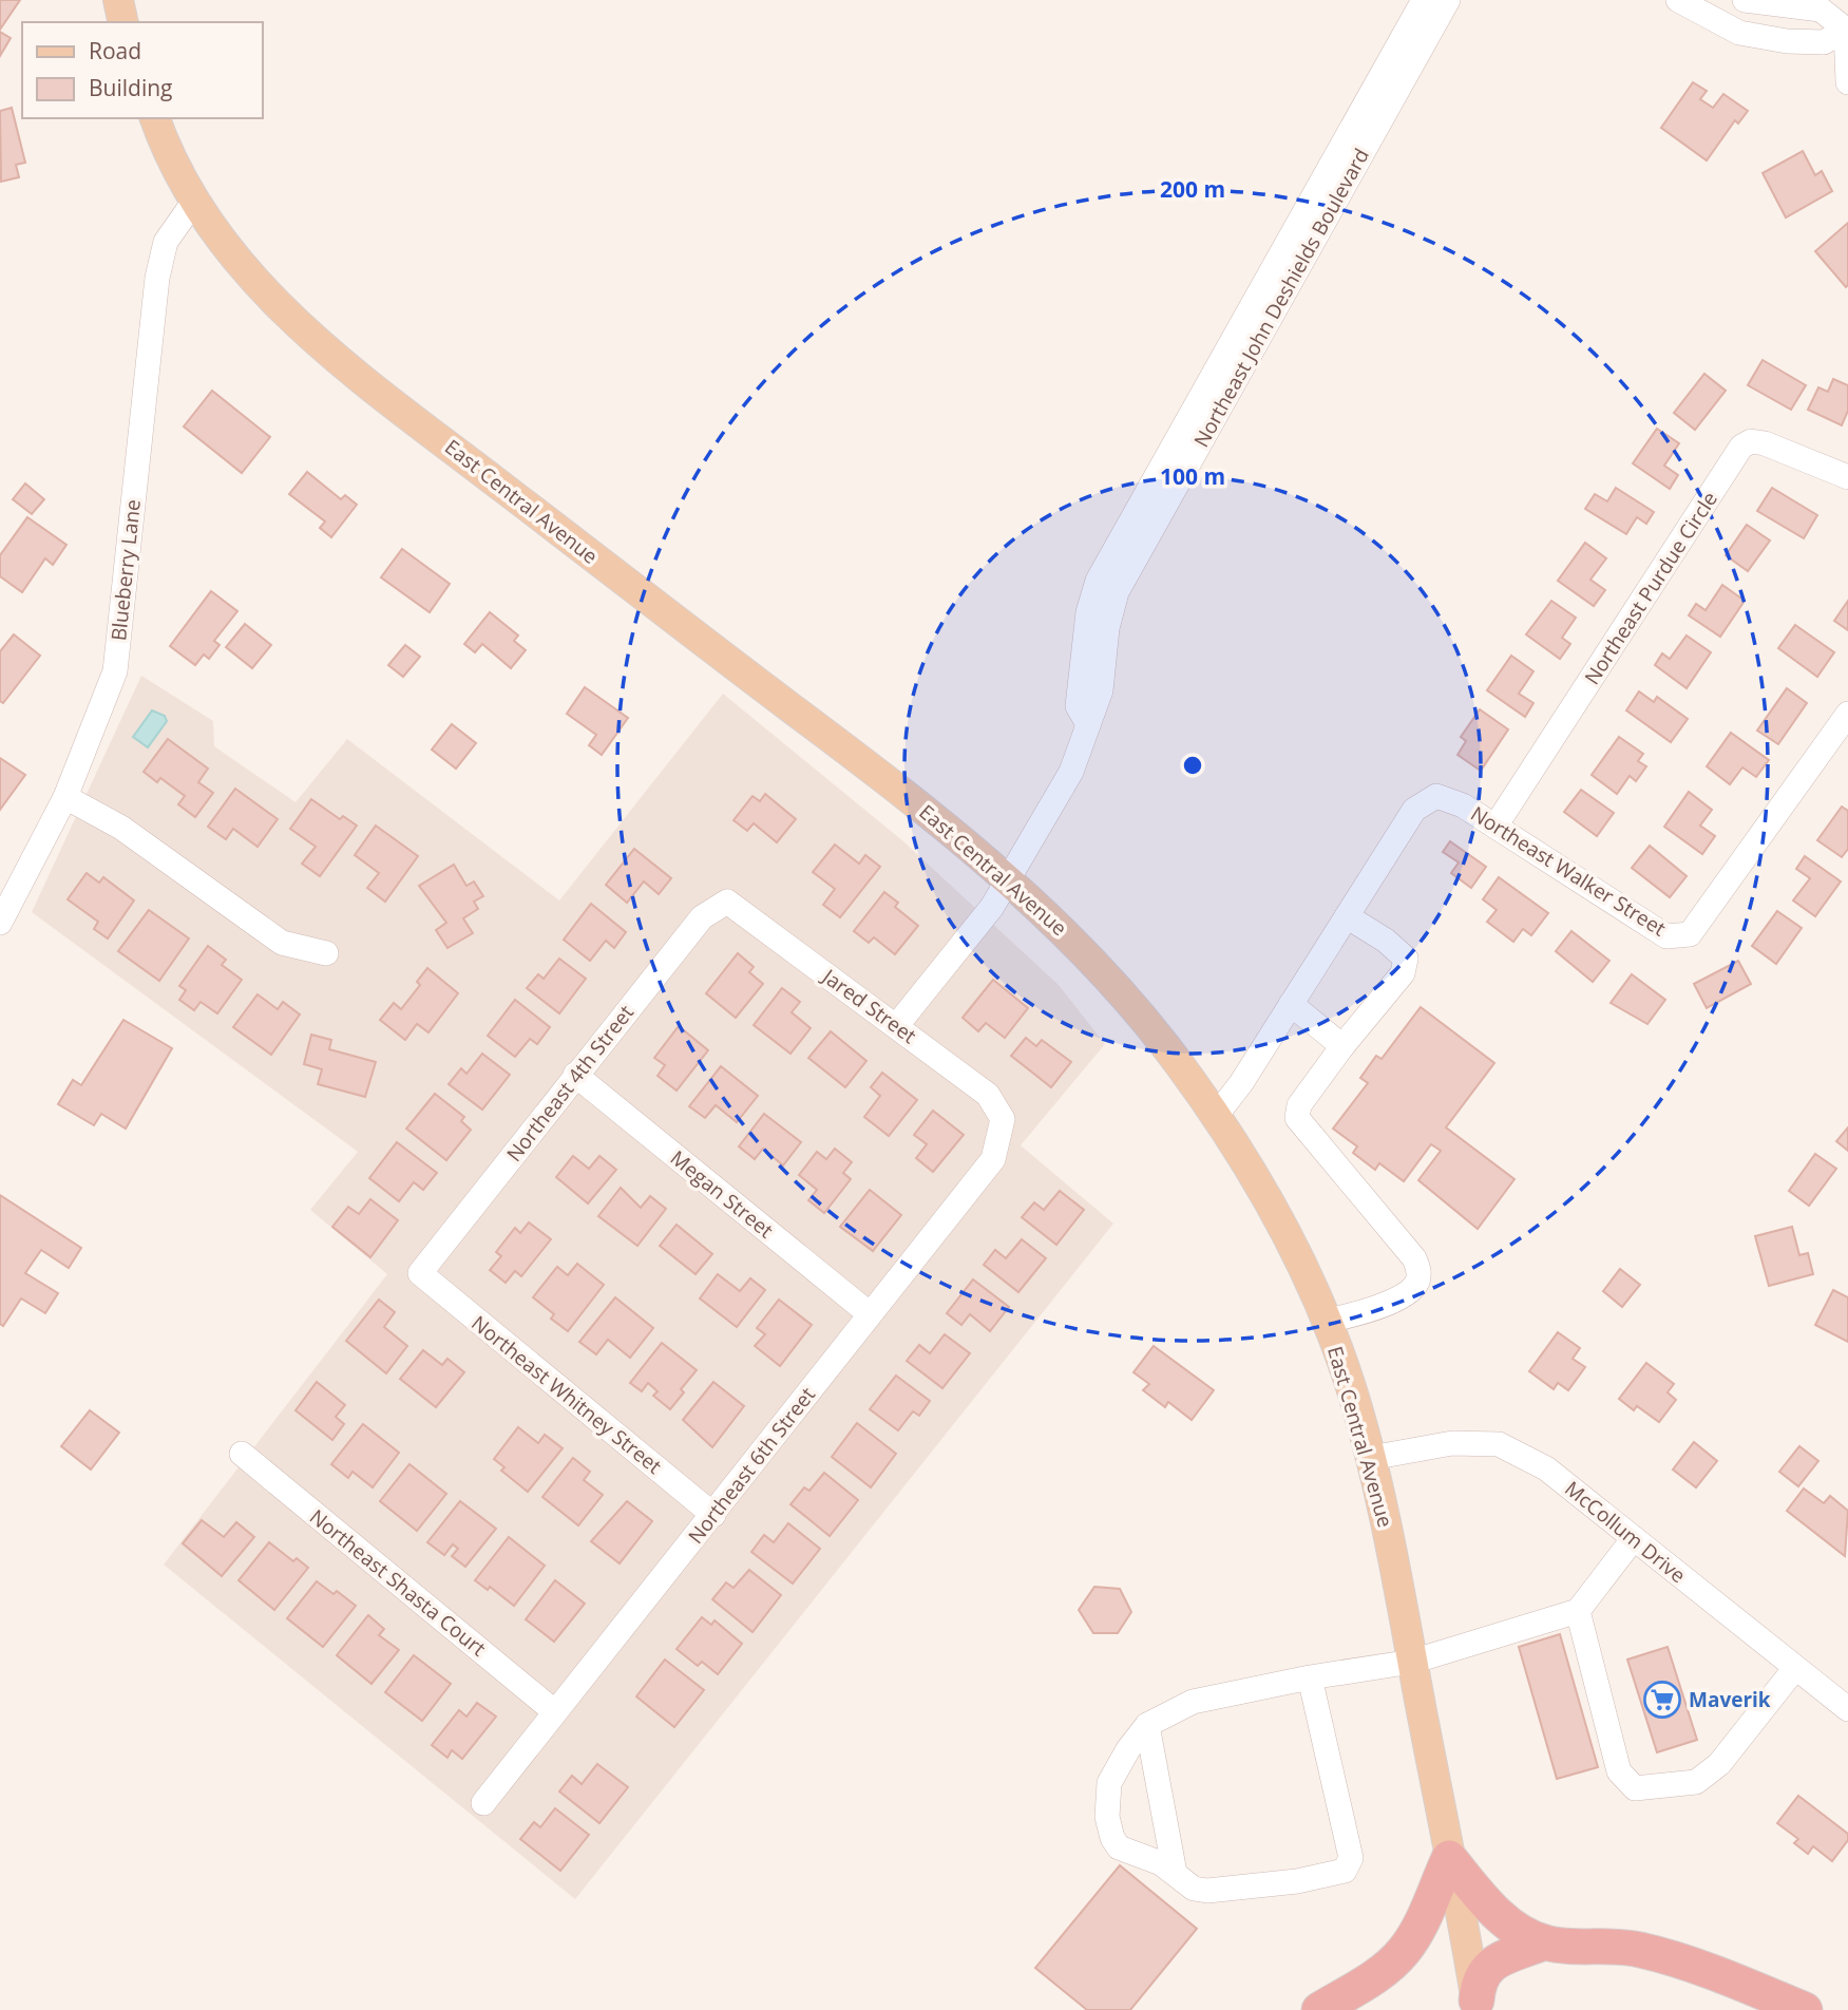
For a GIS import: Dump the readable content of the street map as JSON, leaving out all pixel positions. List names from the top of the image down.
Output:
{
  "streets": {
    "main road": ["East Central Avenue"],
    "street": [
      "Northeast John Deshields Boulevard",
      "Blueberry Lane",
      "Northeast Purdue Circle",
      "Northeast Walker Street",
      "Jared Street",
      "Northeast 4th Street",
      "Megan Street",
      "Northeast Whitney Street",
      "Northeast 6th Street",
      "McCollum Drive",
      "Northeast Shasta Court"
    ]
  },
  "crossings": [
    ["Northeast John Deshields Boulevard", "East Central Avenue"],
    ["Northeast John Deshields Boulevard", "Jared Street"],
    ["East Central Avenue", "Blueberry Lane"],
    ["East Central Avenue", "Northeast Walker Street"],
    ["East Central Avenue", "McCollum Drive"],
    ["Northeast Purdue Circle", "Northeast Walker Street"],
    ["Jared Street", "Northeast 4th Street"],
    ["Jared Street", "Northeast 6th Street"],
    ["Northeast 4th Street", "Megan Street"],
    ["Northeast 4th Street", "Northeast Whitney Street"],
    ["Megan Street", "Northeast 6th Street"],
    ["Northeast Whitney Street", "Northeast 6th Street"],
    ["Northeast 6th Street", "Northeast Shasta Court"]
  ],
  "places": {
    "supermarket": ["Maverik"]
  },
  "legend": ["Road", "Building"],
  "rings": ["200 m", "100 m"]
}
